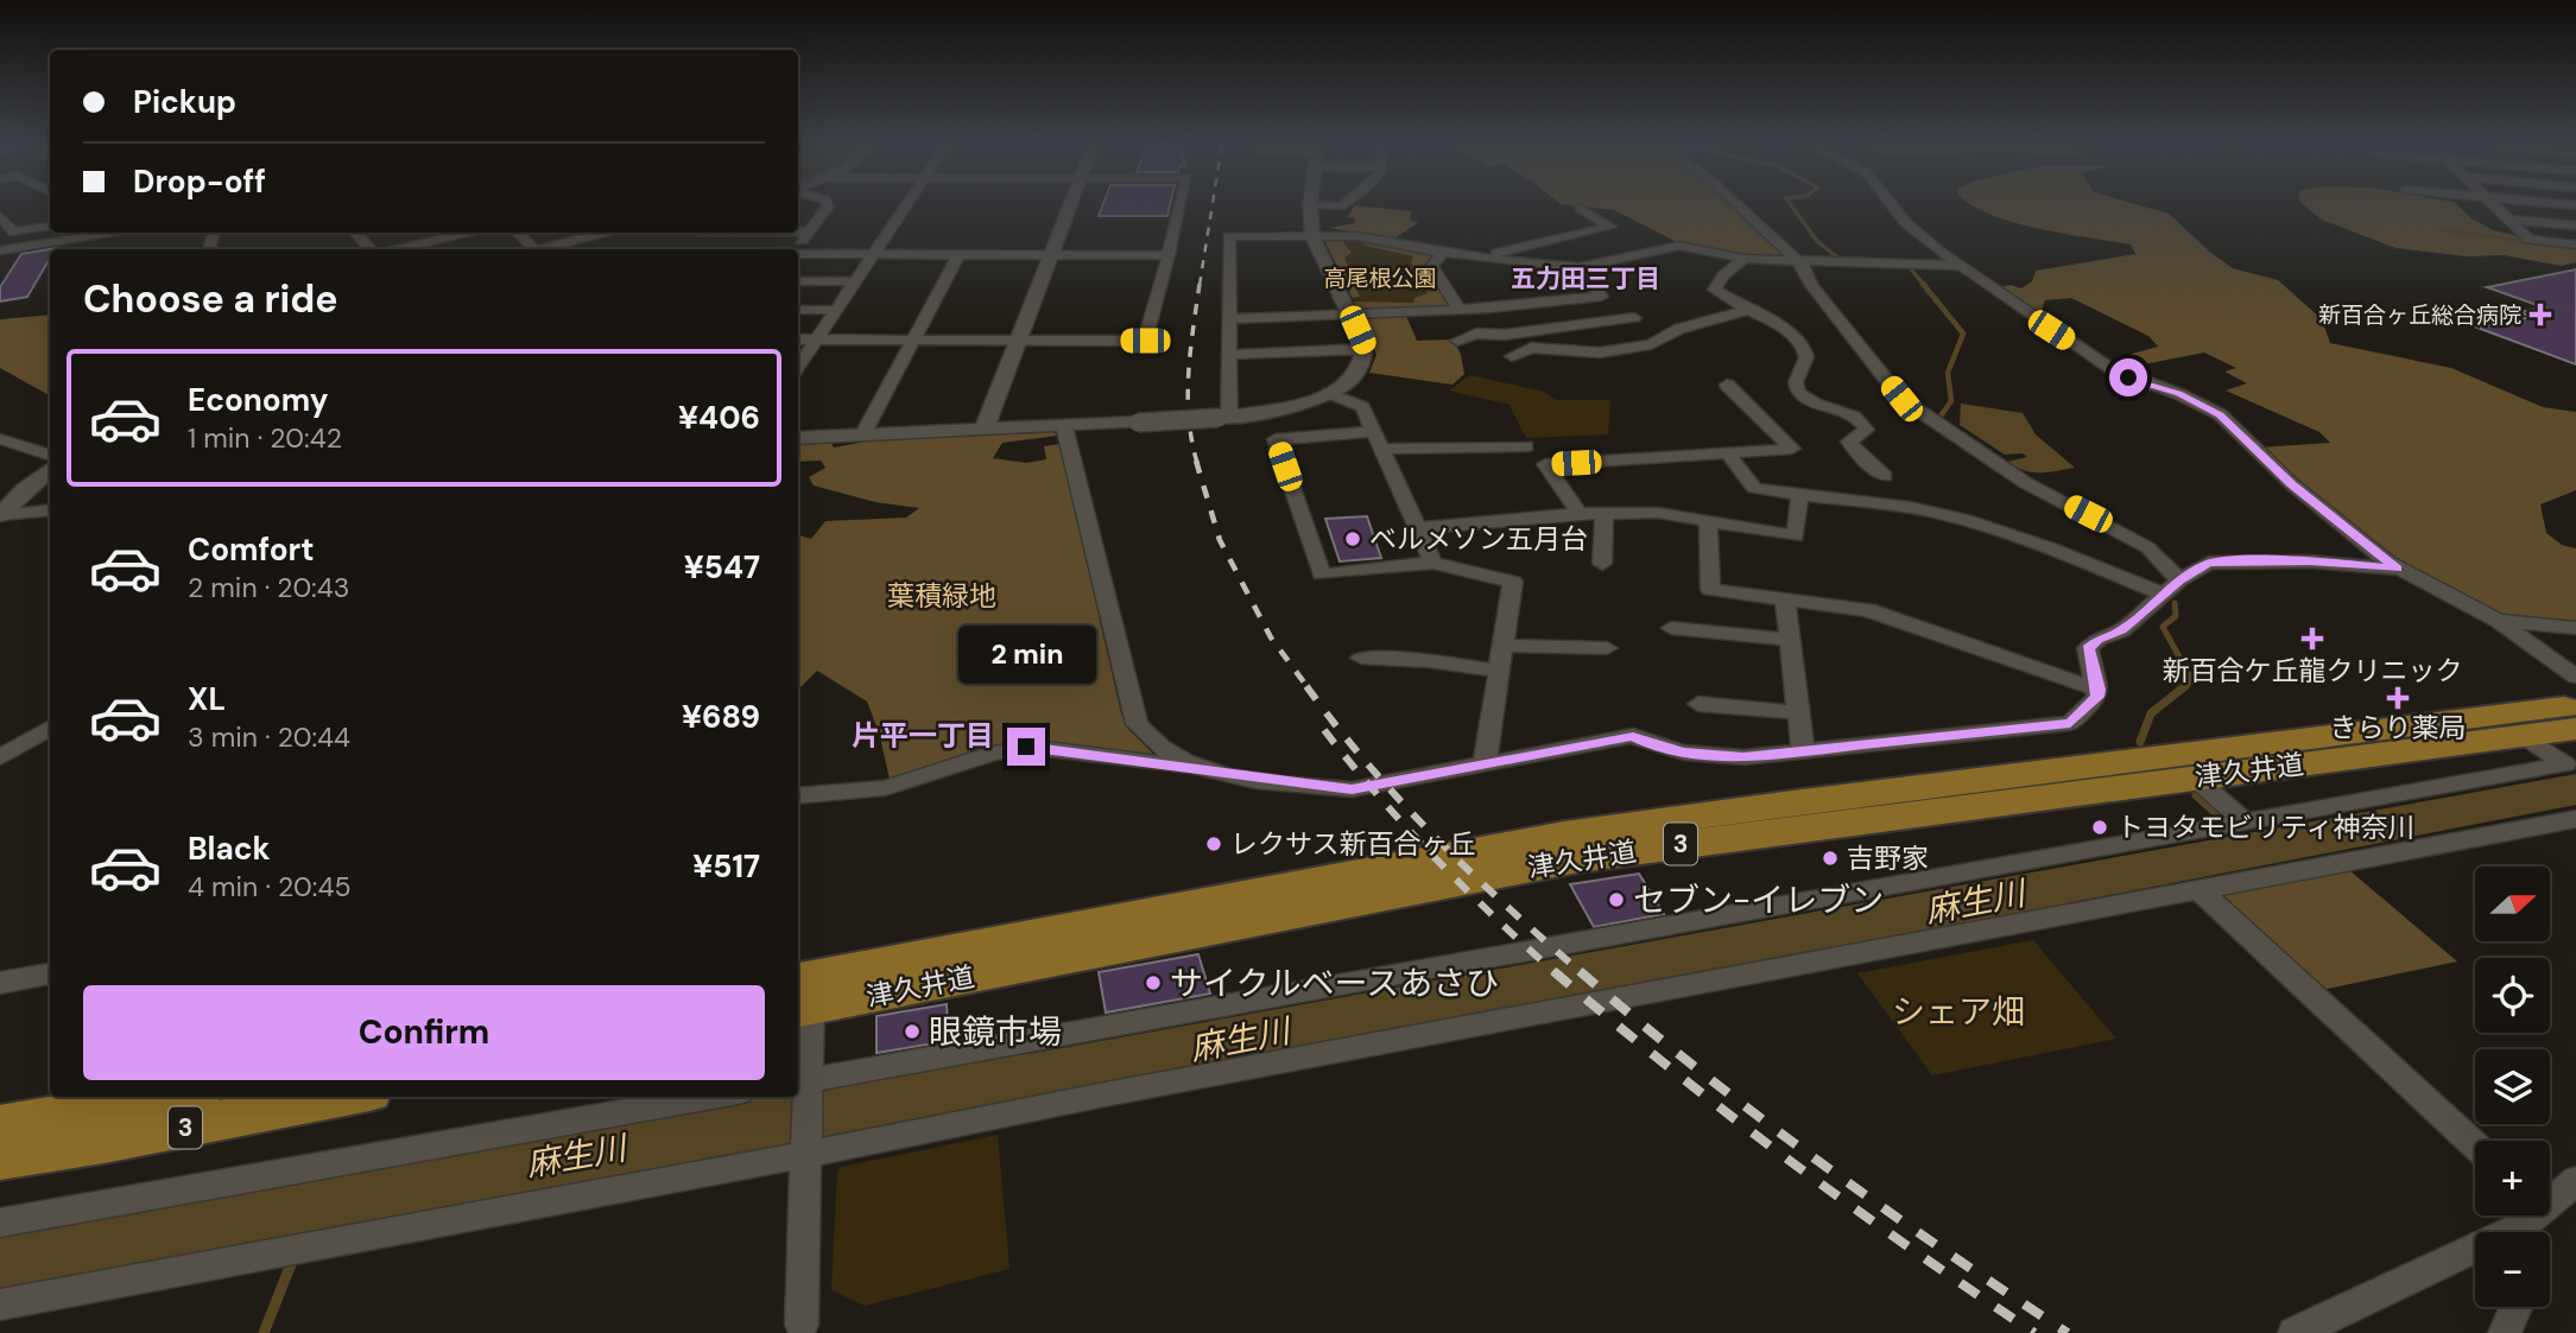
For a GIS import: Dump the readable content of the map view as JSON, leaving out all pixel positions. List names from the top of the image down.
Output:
{
  "streets": {
    "main road": ["津久井道", "3"]
  },
  "districts": ["五力田三丁目", "片平一丁目"],
  "water": ["麻生川"],
  "parks": ["高尾根公園", "葉積緑地", "シェア畑"],
  "places": {
    "health": ["新百合ヶ丘総合病院", "新百合ケ丘龍クリニック", "きらり薬局"],
    "other": [
      "ベルメソン五月台",
      "トヨタモビリティ神奈川",
      "レクサス新百合ヶ丘",
      "吉野家",
      "セブン-イレブン",
      "サイクルベースあさひ",
      "眼鏡市場"
    ]
  },
  "north": "right",
  "page": {
    "banner": ["Pickup", "Drop-off"],
    "heading": "Choose a ride",
    "list": [
      {
        "name": "Economy",
        "note": "1 min · 20:42",
        "value": "¥406"
      },
      {
        "name": "Comfort",
        "note": "2 min · 20:43",
        "value": "¥547"
      },
      {
        "name": "XL",
        "note": "3 min · 20:44",
        "value": "¥689"
      },
      {
        "name": "Black",
        "note": "4 min · 20:45",
        "value": "¥517"
      }
    ],
    "bubble": "2 min",
    "map_buttons": ["+", "−"],
    "buttons": "Confirm"
  }
}
